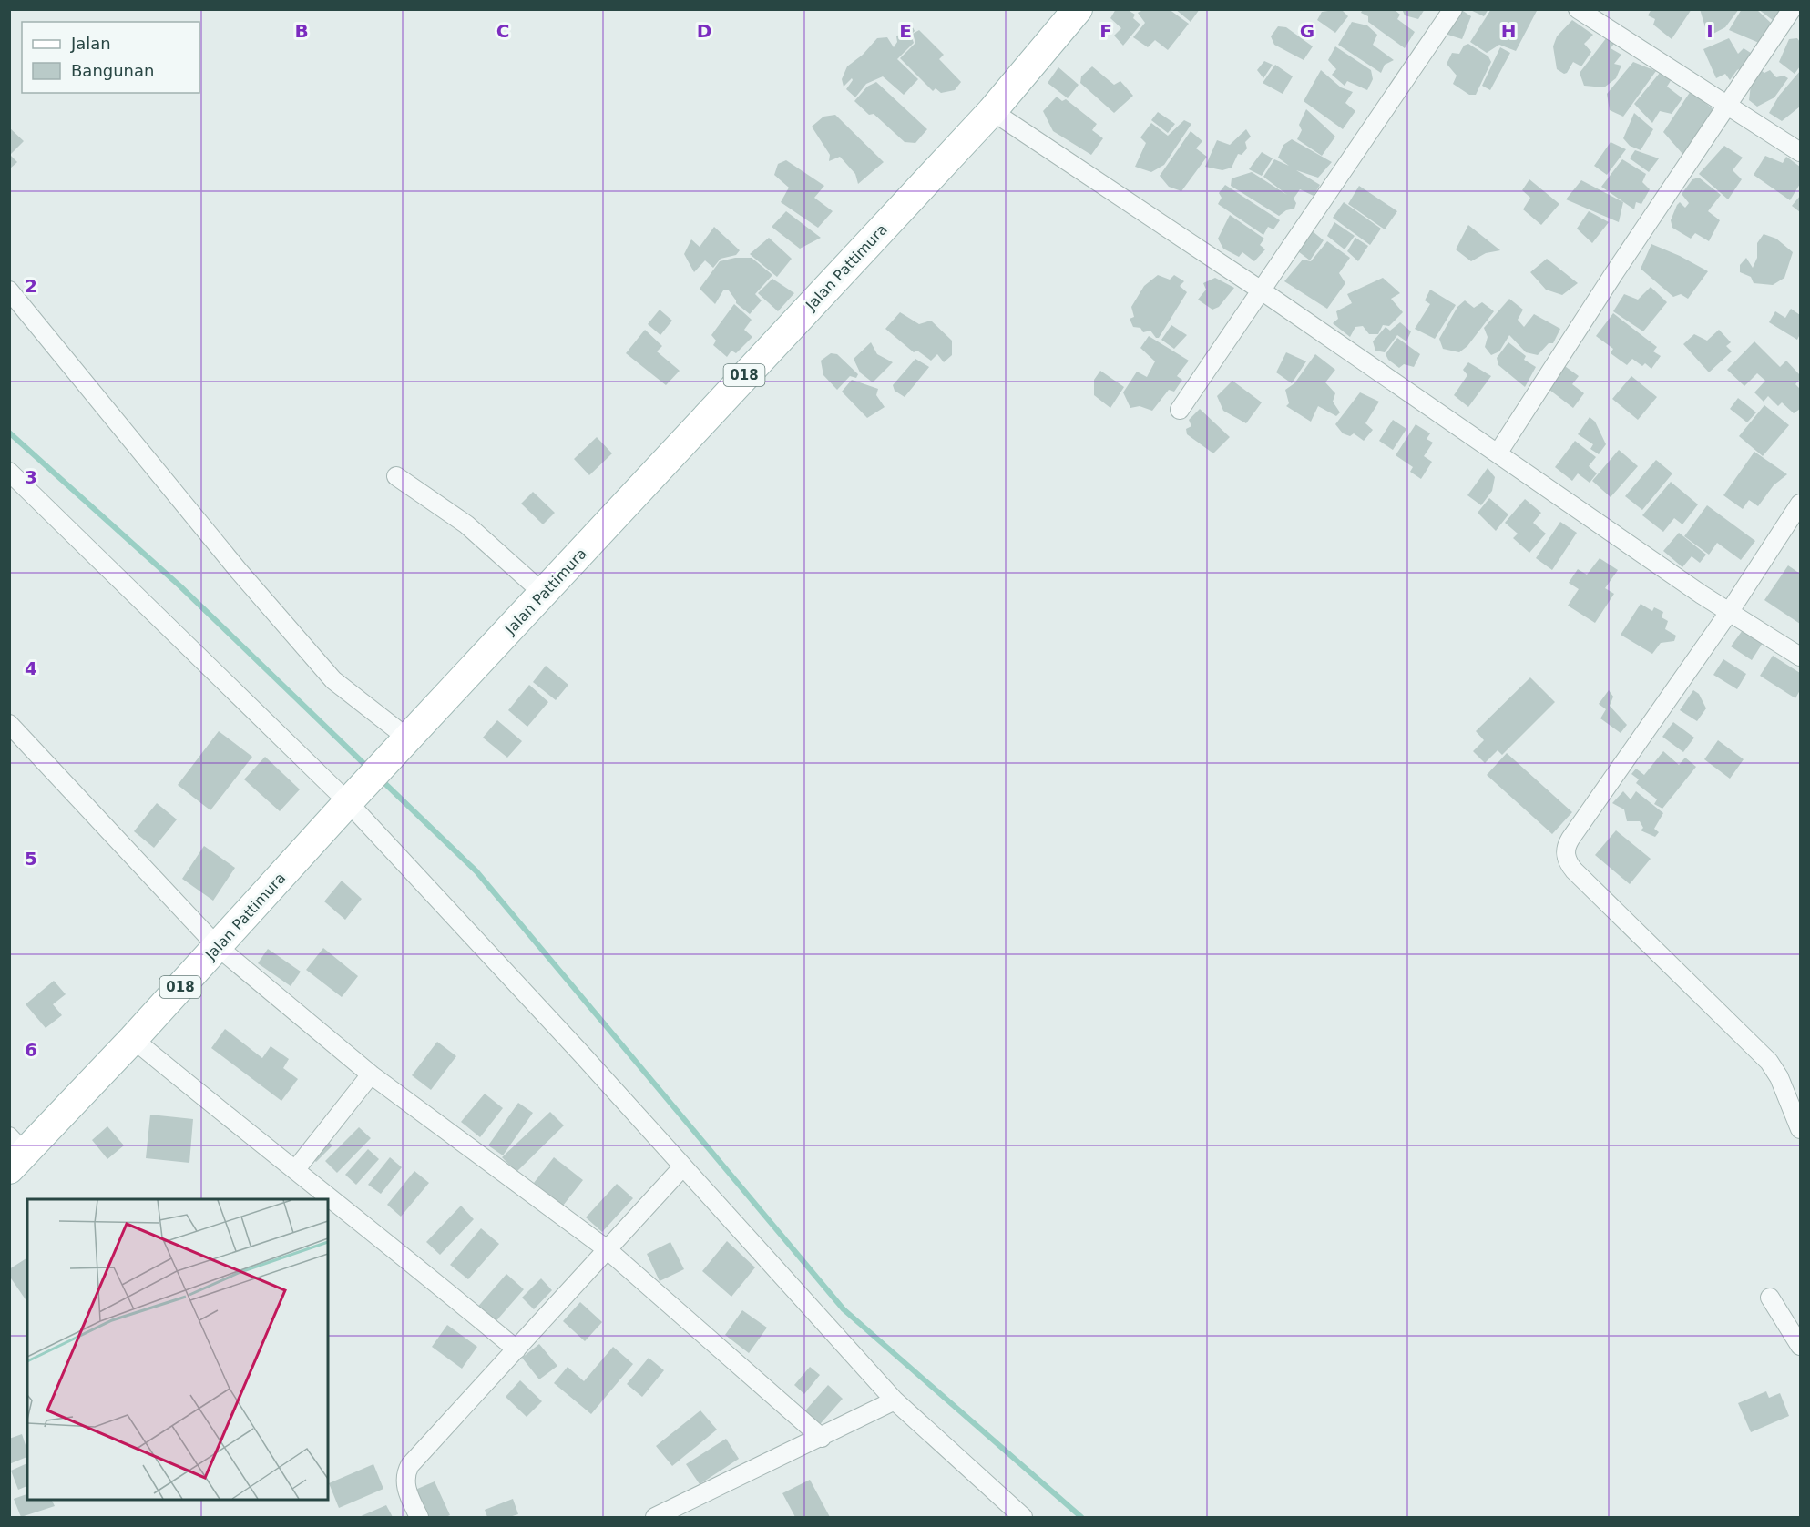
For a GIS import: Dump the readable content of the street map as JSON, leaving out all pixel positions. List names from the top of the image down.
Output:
{
  "streets": {
    "main road": ["Jalan Pattimura", "018"]
  },
  "legend": ["Jalan", "Bangunan"],
  "grid": {
    "columns": [
      "B",
      "C",
      "D",
      "E",
      "F",
      "G",
      "H",
      "I"
    ],
    "rows": [
      "2",
      "3",
      "4",
      "5",
      "6"
    ]
  }
}
